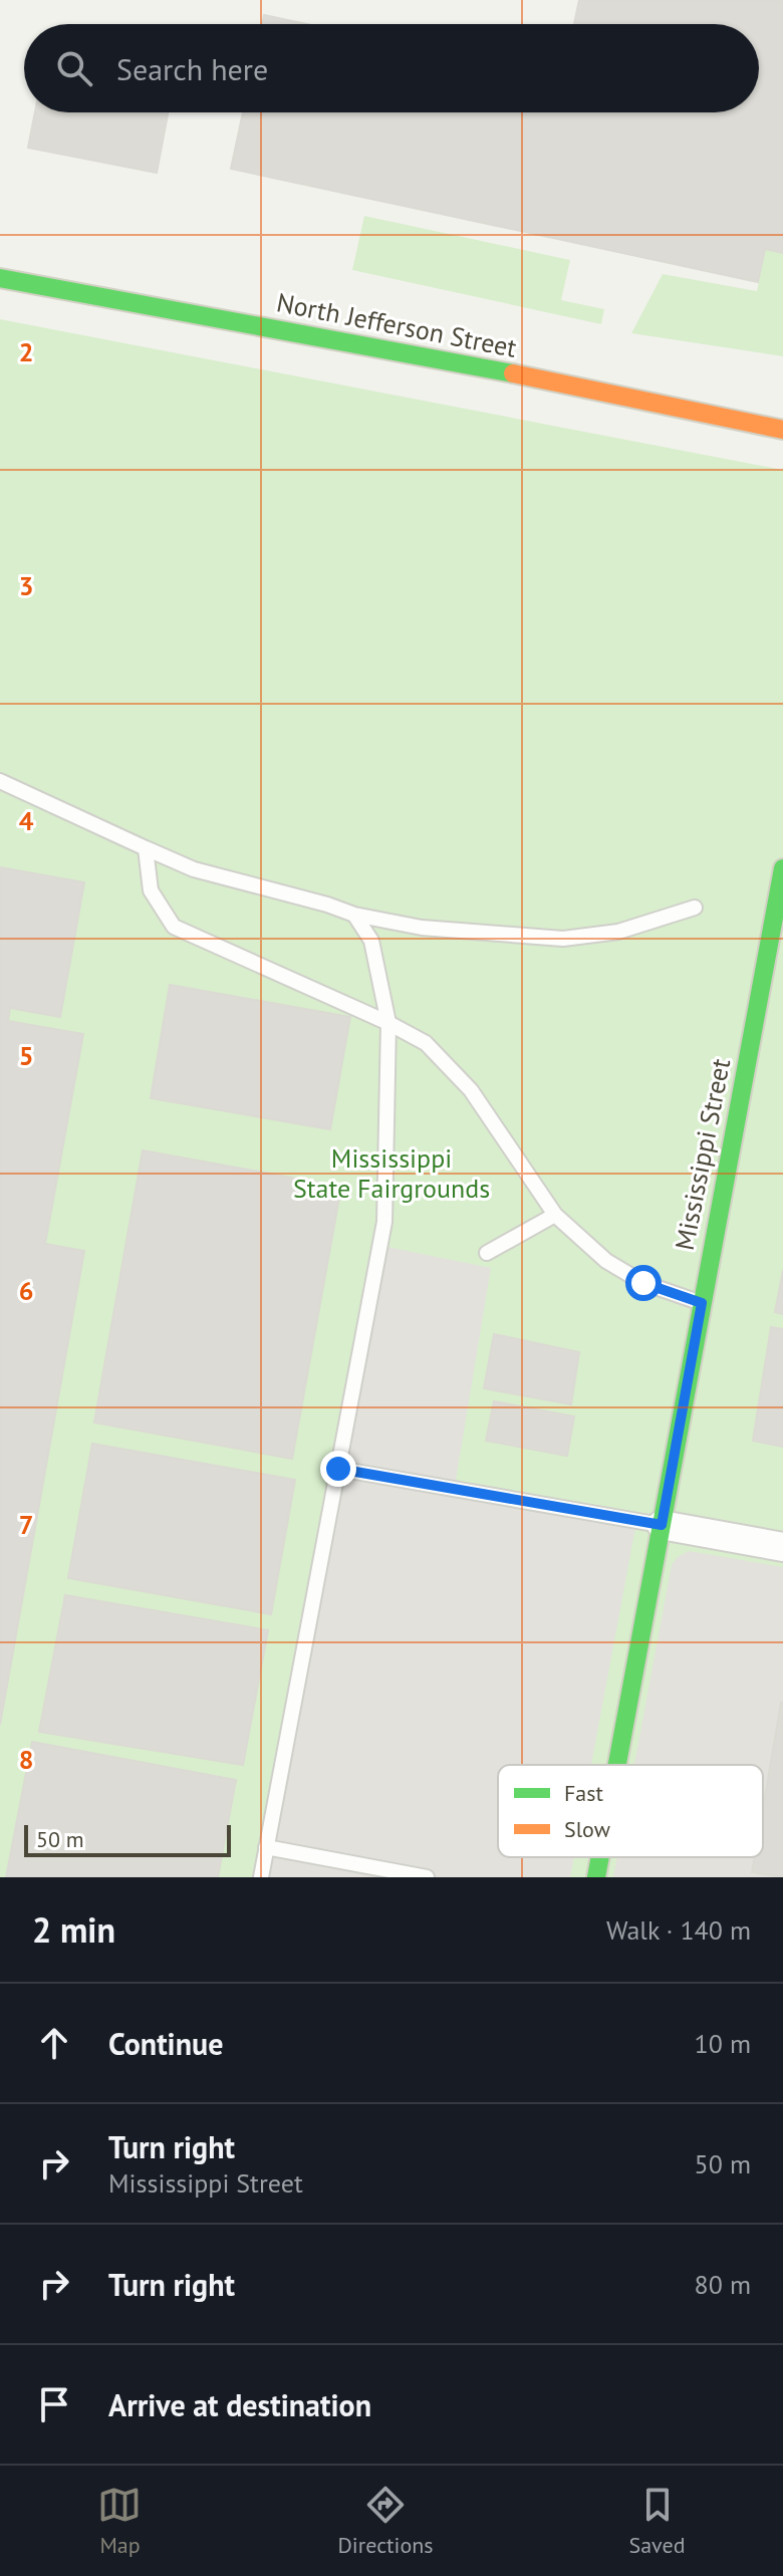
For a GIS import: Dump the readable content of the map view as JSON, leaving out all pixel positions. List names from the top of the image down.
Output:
{
  "streets": {
    "street": ["North Jefferson Street", "Mississippi Street"]
  },
  "parks": ["Mississippi State Fairgrounds"],
  "legend": ["Fast", "Slow"],
  "scale_bar": "50 m",
  "page": {
    "search": "Search here",
    "scale": "50 m",
    "heading": ["2 min", "Walk · 140 m"],
    "list": [
      ["Continue", "10 m"],
      ["Turn right", "Mississippi Street", "50 m"],
      ["Turn right", "80 m"],
      "Arrive at destination"
    ],
    "nav": ["Map", "Directions", "Saved"]
  },
  "grid": {
    "rows": [
      "2",
      "3",
      "4",
      "5",
      "6",
      "7",
      "8"
    ]
  }
}
